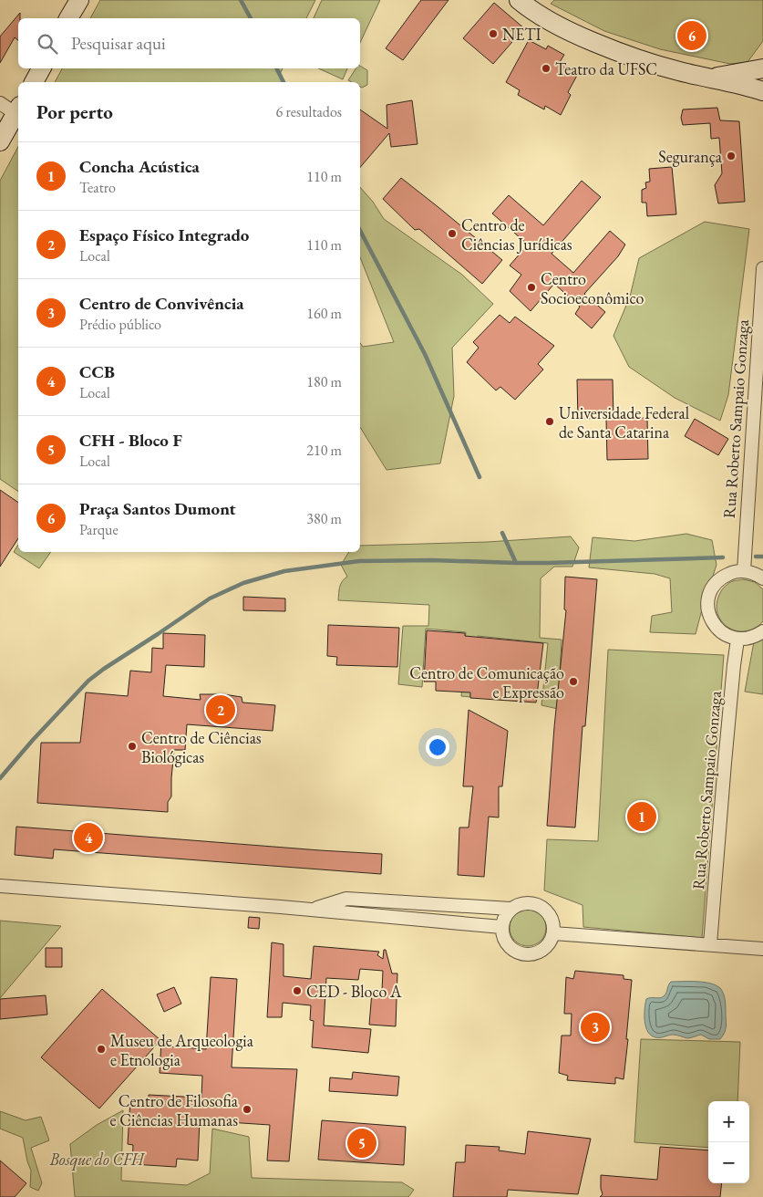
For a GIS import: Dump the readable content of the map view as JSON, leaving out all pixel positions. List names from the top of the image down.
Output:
{
  "streets": {
    "street": ["Rua Roberto Sampaio Gonzaga"]
  },
  "parks": ["Bosque do CFH"],
  "places": [
    "NETI",
    "Teatro da UFSC",
    "Segurança",
    "Centro de Ciências Jurídicas",
    "Centro Socioeconômico",
    "Universidade Federal de Santa Catarina",
    "Centro de Comunicação e Expressão",
    "Centro de Ciências Biológicas",
    "CED - Bloco A",
    "Museu de Arqueologia e Etnologia",
    "Centro de Filosofia e Ciências Humanas"
  ],
  "page": {
    "search": "Pesquisar aqui",
    "pins": [
      "6",
      "2",
      "1",
      "4",
      "3",
      "5"
    ],
    "heading": ["Por perto", "6 resultados"],
    "list": [
      {
        "mark": "1",
        "name": "Concha Acústica",
        "note": "Teatro",
        "value": "110 m"
      },
      {
        "mark": "2",
        "name": "Espaço Físico Integrado",
        "note": "Local",
        "value": "110 m"
      },
      {
        "mark": "3",
        "name": "Centro de Convivência",
        "note": "Prédio público",
        "value": "160 m"
      },
      {
        "mark": "4",
        "name": "CCB",
        "note": "Local",
        "value": "180 m"
      },
      {
        "mark": "5",
        "name": "CFH - Bloco F",
        "note": "Local",
        "value": "210 m"
      },
      {
        "mark": "6",
        "name": "Praça Santos Dumont",
        "note": "Parque",
        "value": "380 m"
      }
    ],
    "map_buttons": ["+", "−"]
  }
}
